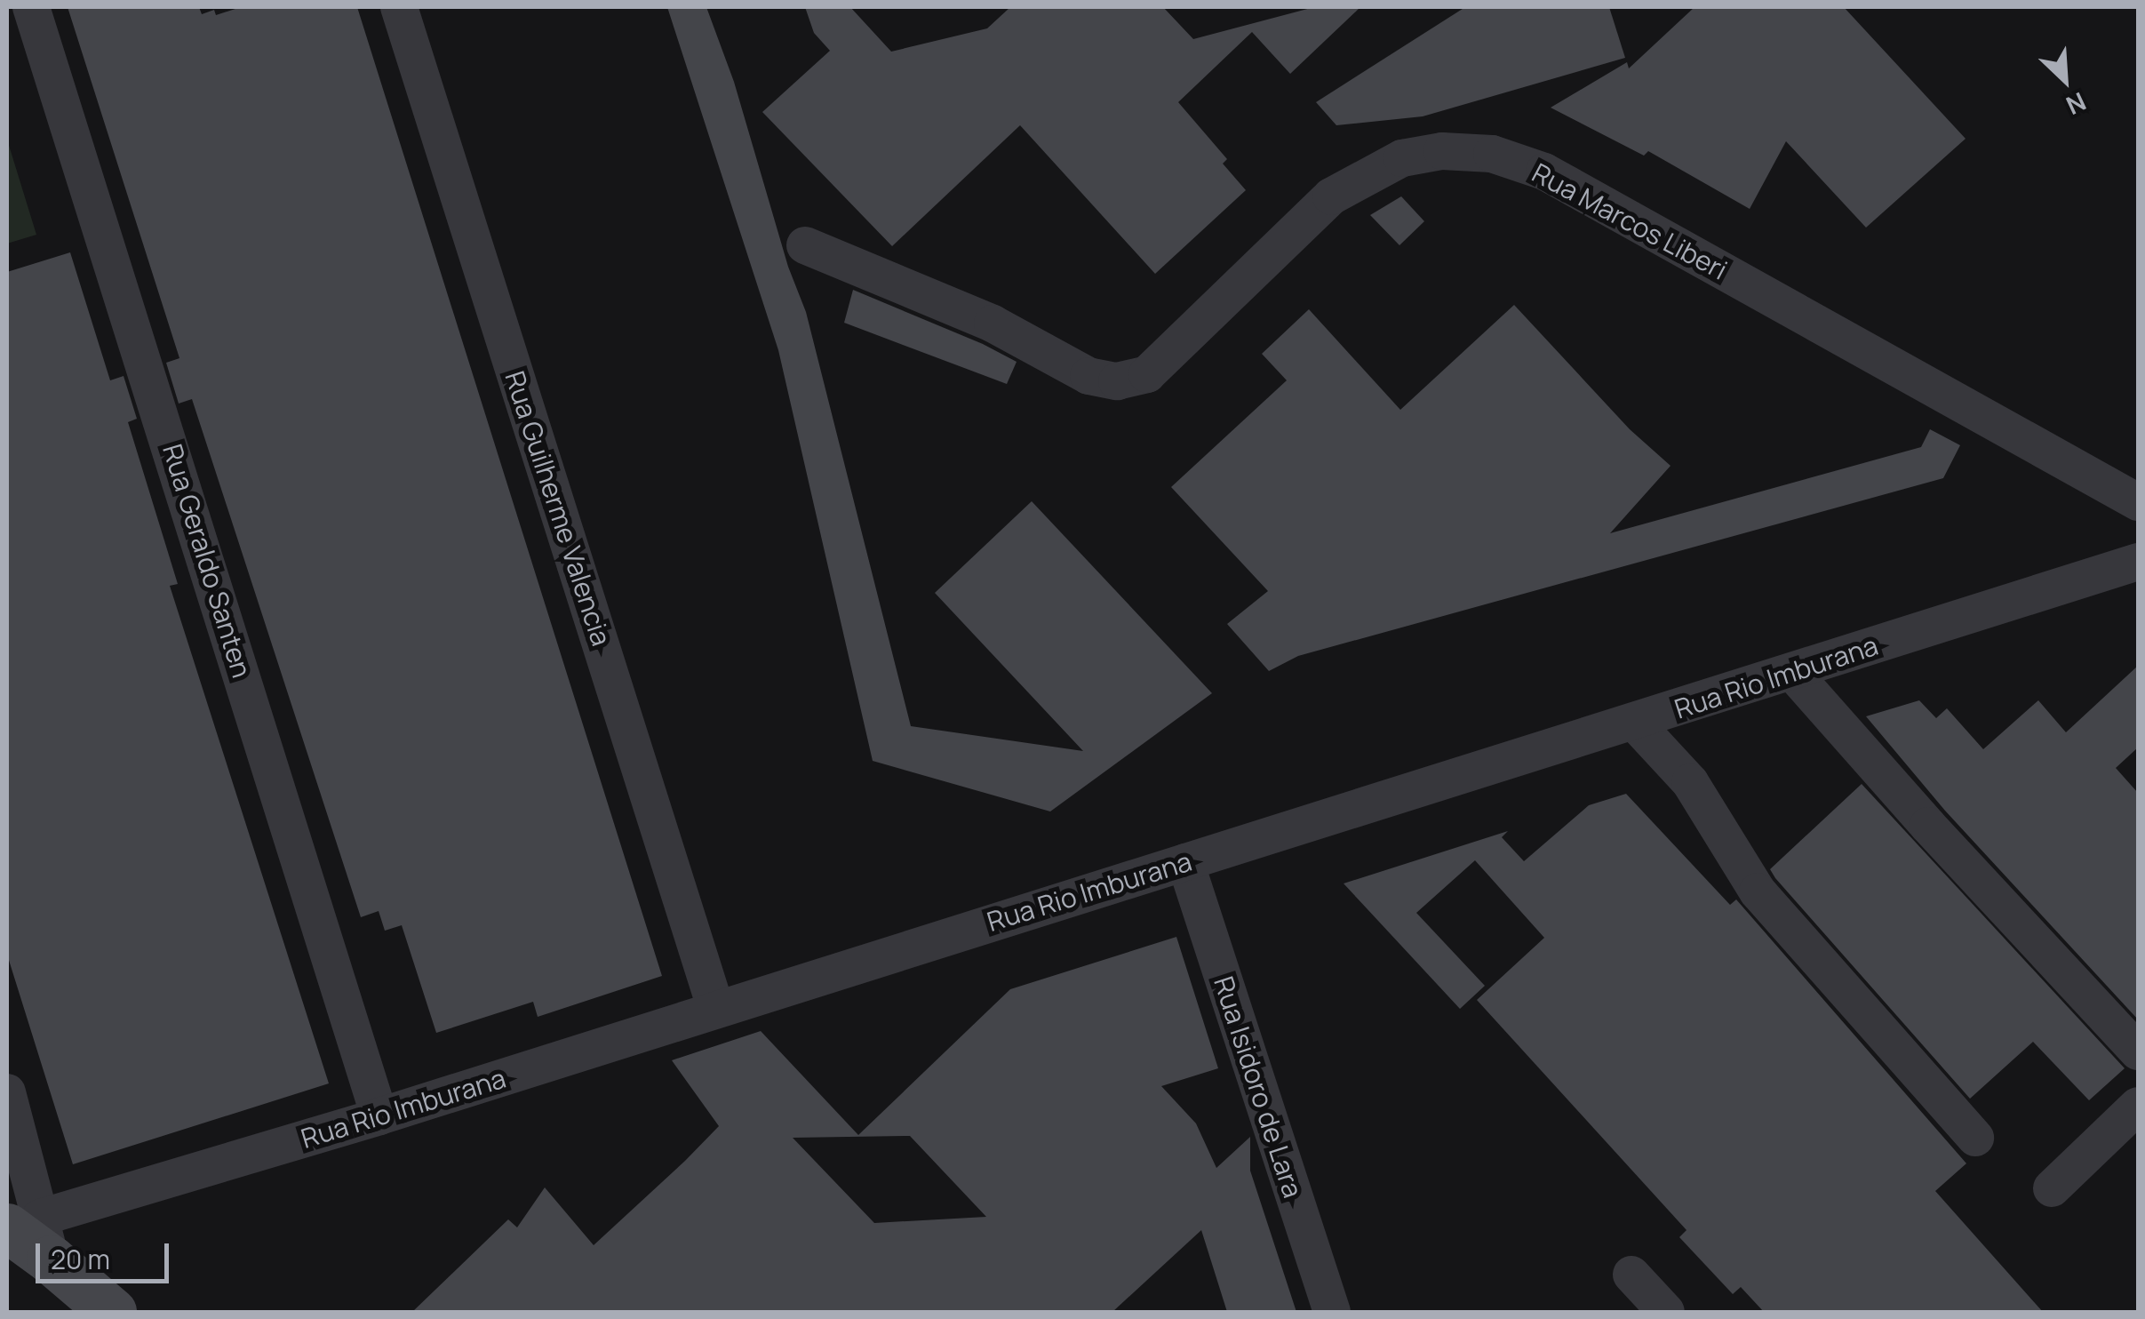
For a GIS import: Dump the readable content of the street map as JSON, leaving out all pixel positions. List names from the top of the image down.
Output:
{
  "streets": {
    "street": [
      "Rua Marcos Liberi",
      "Rua Guilherme Valencia",
      "Rua Geraldo Santen",
      "Rua Rio Imburana",
      "Rua Isidoro de Lara"
    ]
  },
  "crossings": [
    ["Rua Guilherme Valencia", "Rua Rio Imburana"],
    ["Rua Geraldo Santen", "Rua Rio Imburana"],
    ["Rua Rio Imburana", "Rua Isidoro de Lara"]
  ],
  "scale_bar": "20 m",
  "north": "bottom right"
}
